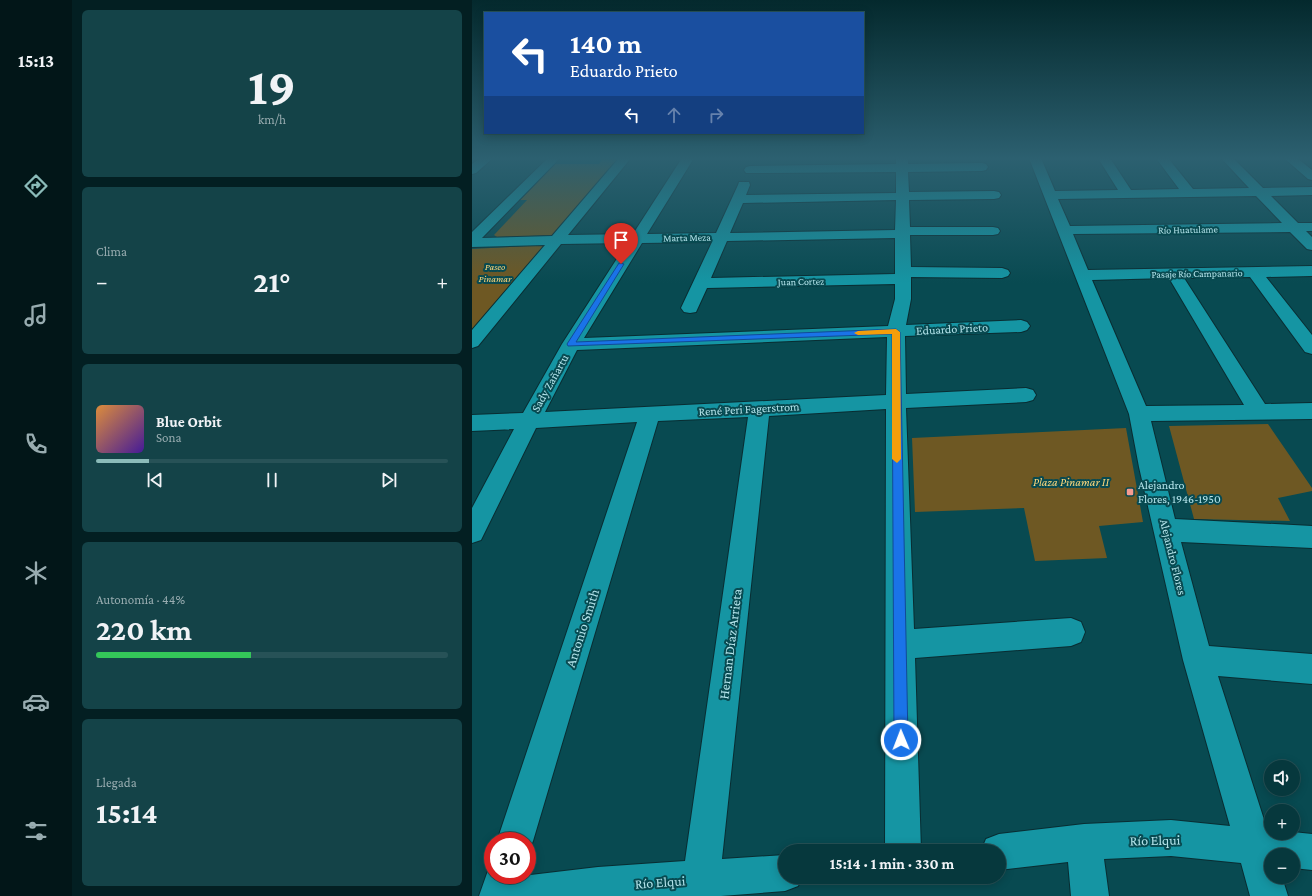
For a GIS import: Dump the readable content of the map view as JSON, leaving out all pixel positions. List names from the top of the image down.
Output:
{
  "streets": {
    "street": [
      "Río Huatulame",
      "Marta Meza",
      "Pasaje Río Campanario",
      "Juan Cortez",
      "Eduardo Prieto",
      "Sady Zañartu",
      "René Peri Fagerstrom",
      "Alejandro Flores",
      "Antonio Smith",
      "Hernan Díaz Arrieta",
      "Río Elqui"
    ]
  },
  "crossings": [
    ["Río Huatulame", "Alejandro Flores"],
    ["Marta Meza", "Sady Zañartu"],
    ["Pasaje Río Campanario", "Alejandro Flores"],
    ["Eduardo Prieto", "Sady Zañartu"],
    ["Sady Zañartu", "René Peri Fagerstrom"],
    ["René Peri Fagerstrom", "Antonio Smith"],
    ["René Peri Fagerstrom", "Hernan Díaz Arrieta"],
    ["Alejandro Flores", "Río Elqui"],
    ["Hernan Díaz Arrieta", "Río Elqui"]
  ],
  "parks": ["Paseo Pinamar", "Plaza Pinamar II"],
  "places": {
    "transit": ["Alejandro Flores, 1946-1950"]
  },
  "page": {
    "tabs": "15:13",
    "tile": [
      ["19", "km/h"],
      "Clima",
      ["Autonomía · 44%", "220 km"],
      ["Llegada", "15:14"]
    ],
    "turn": ["140 m", "Eduardo Prieto"],
    "heat": ["−", "21°", "+"],
    "song": ["Blue Orbit", "Sona"],
    "map_buttons": ["+", "−"],
    "limit": "30",
    "trip": "15:14 · 1 min · 330 m"
  }
}
